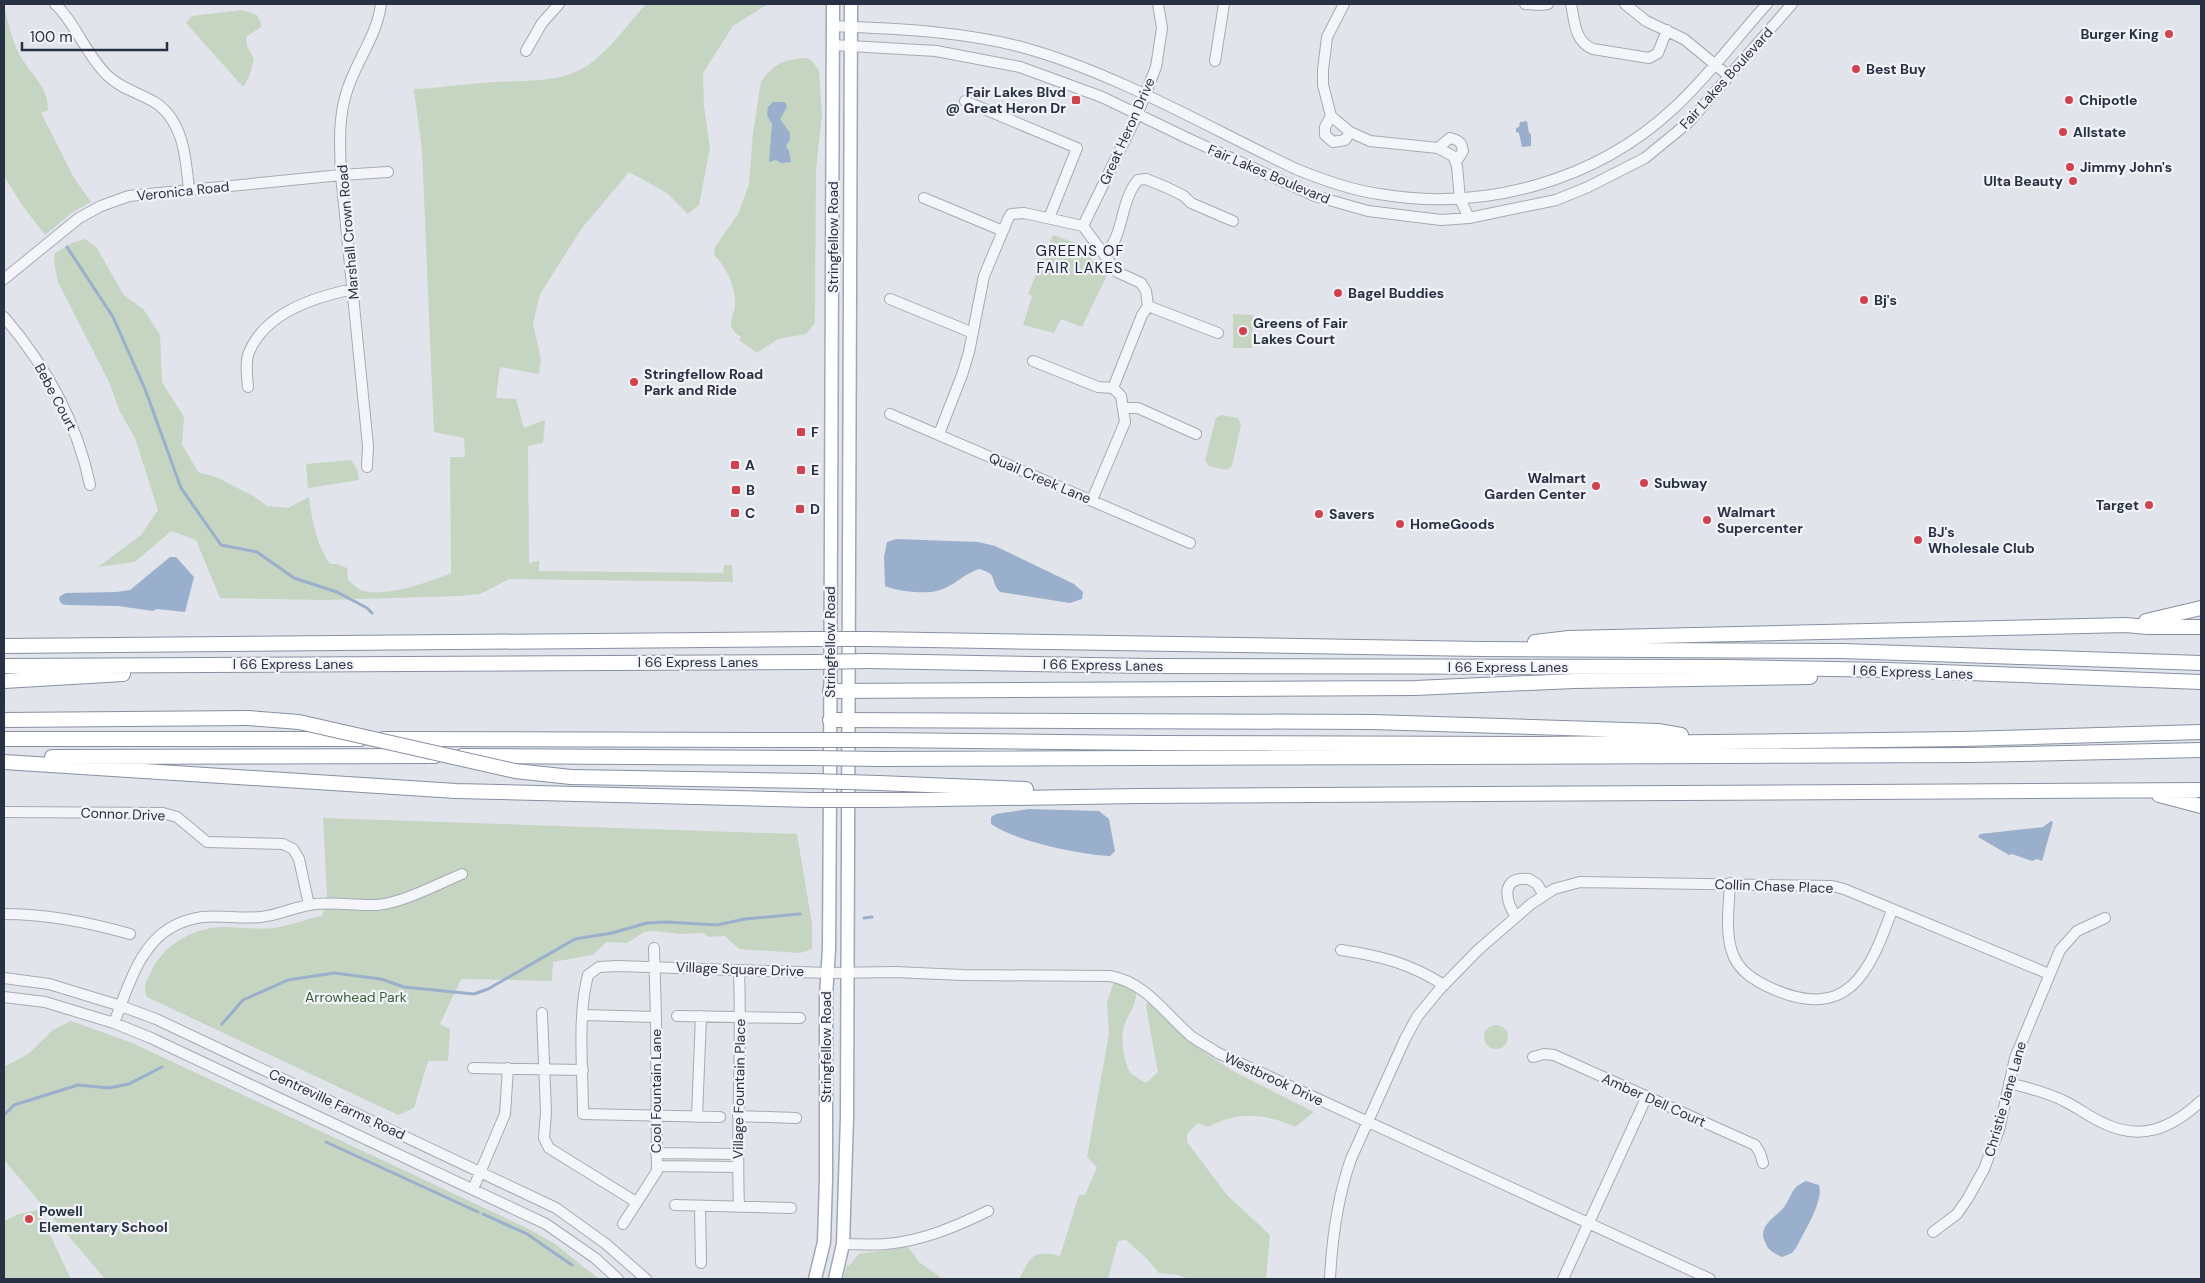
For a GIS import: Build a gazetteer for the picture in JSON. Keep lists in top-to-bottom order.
{
  "streets": {
    "highway": ["I 66 Express Lanes"],
    "main road": ["Stringfellow Road"],
    "street": [
      "Fair Lakes Boulevard",
      "Great Heron Drive",
      "Veronica Road",
      "Marshall Crown Road",
      "Bebe Court",
      "Quail Creek Lane",
      "Connor Drive",
      "Collin Chase Place",
      "Village Square Drive",
      "Westbrook Drive",
      "Village Fountain Place",
      "Cool Fountain Lane",
      "Christie Jane Lane",
      "Amber Dell Court",
      "Centreville Farms Road"
    ]
  },
  "crossings": [
    ["Fair Lakes Boulevard", "Great Heron Drive"],
    ["Fair Lakes Boulevard", "Stringfellow Road"],
    ["Veronica Road", "Marshall Crown Road"],
    ["Stringfellow Road", "Village Square Drive"],
    ["Stringfellow Road", "Westbrook Drive"],
    ["Collin Chase Place", "Westbrook Drive"],
    ["Collin Chase Place", "Christie Jane Lane"],
    ["Village Square Drive", "Westbrook Drive"],
    ["Village Square Drive", "Village Fountain Place"],
    ["Village Square Drive", "Cool Fountain Lane"]
  ],
  "districts": ["GREENS OF FAIR LAKES"],
  "parks": ["Arrowhead Park"],
  "places": {
    "other": [
      "Burger King",
      "Best Buy",
      "Chipotle",
      "Allstate",
      "Jimmy John's",
      "Ulta Beauty",
      "Bagel Buddies",
      "Bj's",
      "Greens of Fair Lakes Court",
      "Stringfellow Road Park and Ride",
      "Subway",
      "Walmart Garden Center",
      "Target",
      "Savers",
      "Walmart Supercenter",
      "HomeGoods",
      "BJ's Wholesale Club",
      "Powell Elementary School"
    ],
    "transit": [
      "Fair Lakes Blvd @ Great Heron Dr",
      "F",
      "A",
      "E",
      "B",
      "D",
      "C"
    ]
  },
  "scale_bar": "100 m"
}
